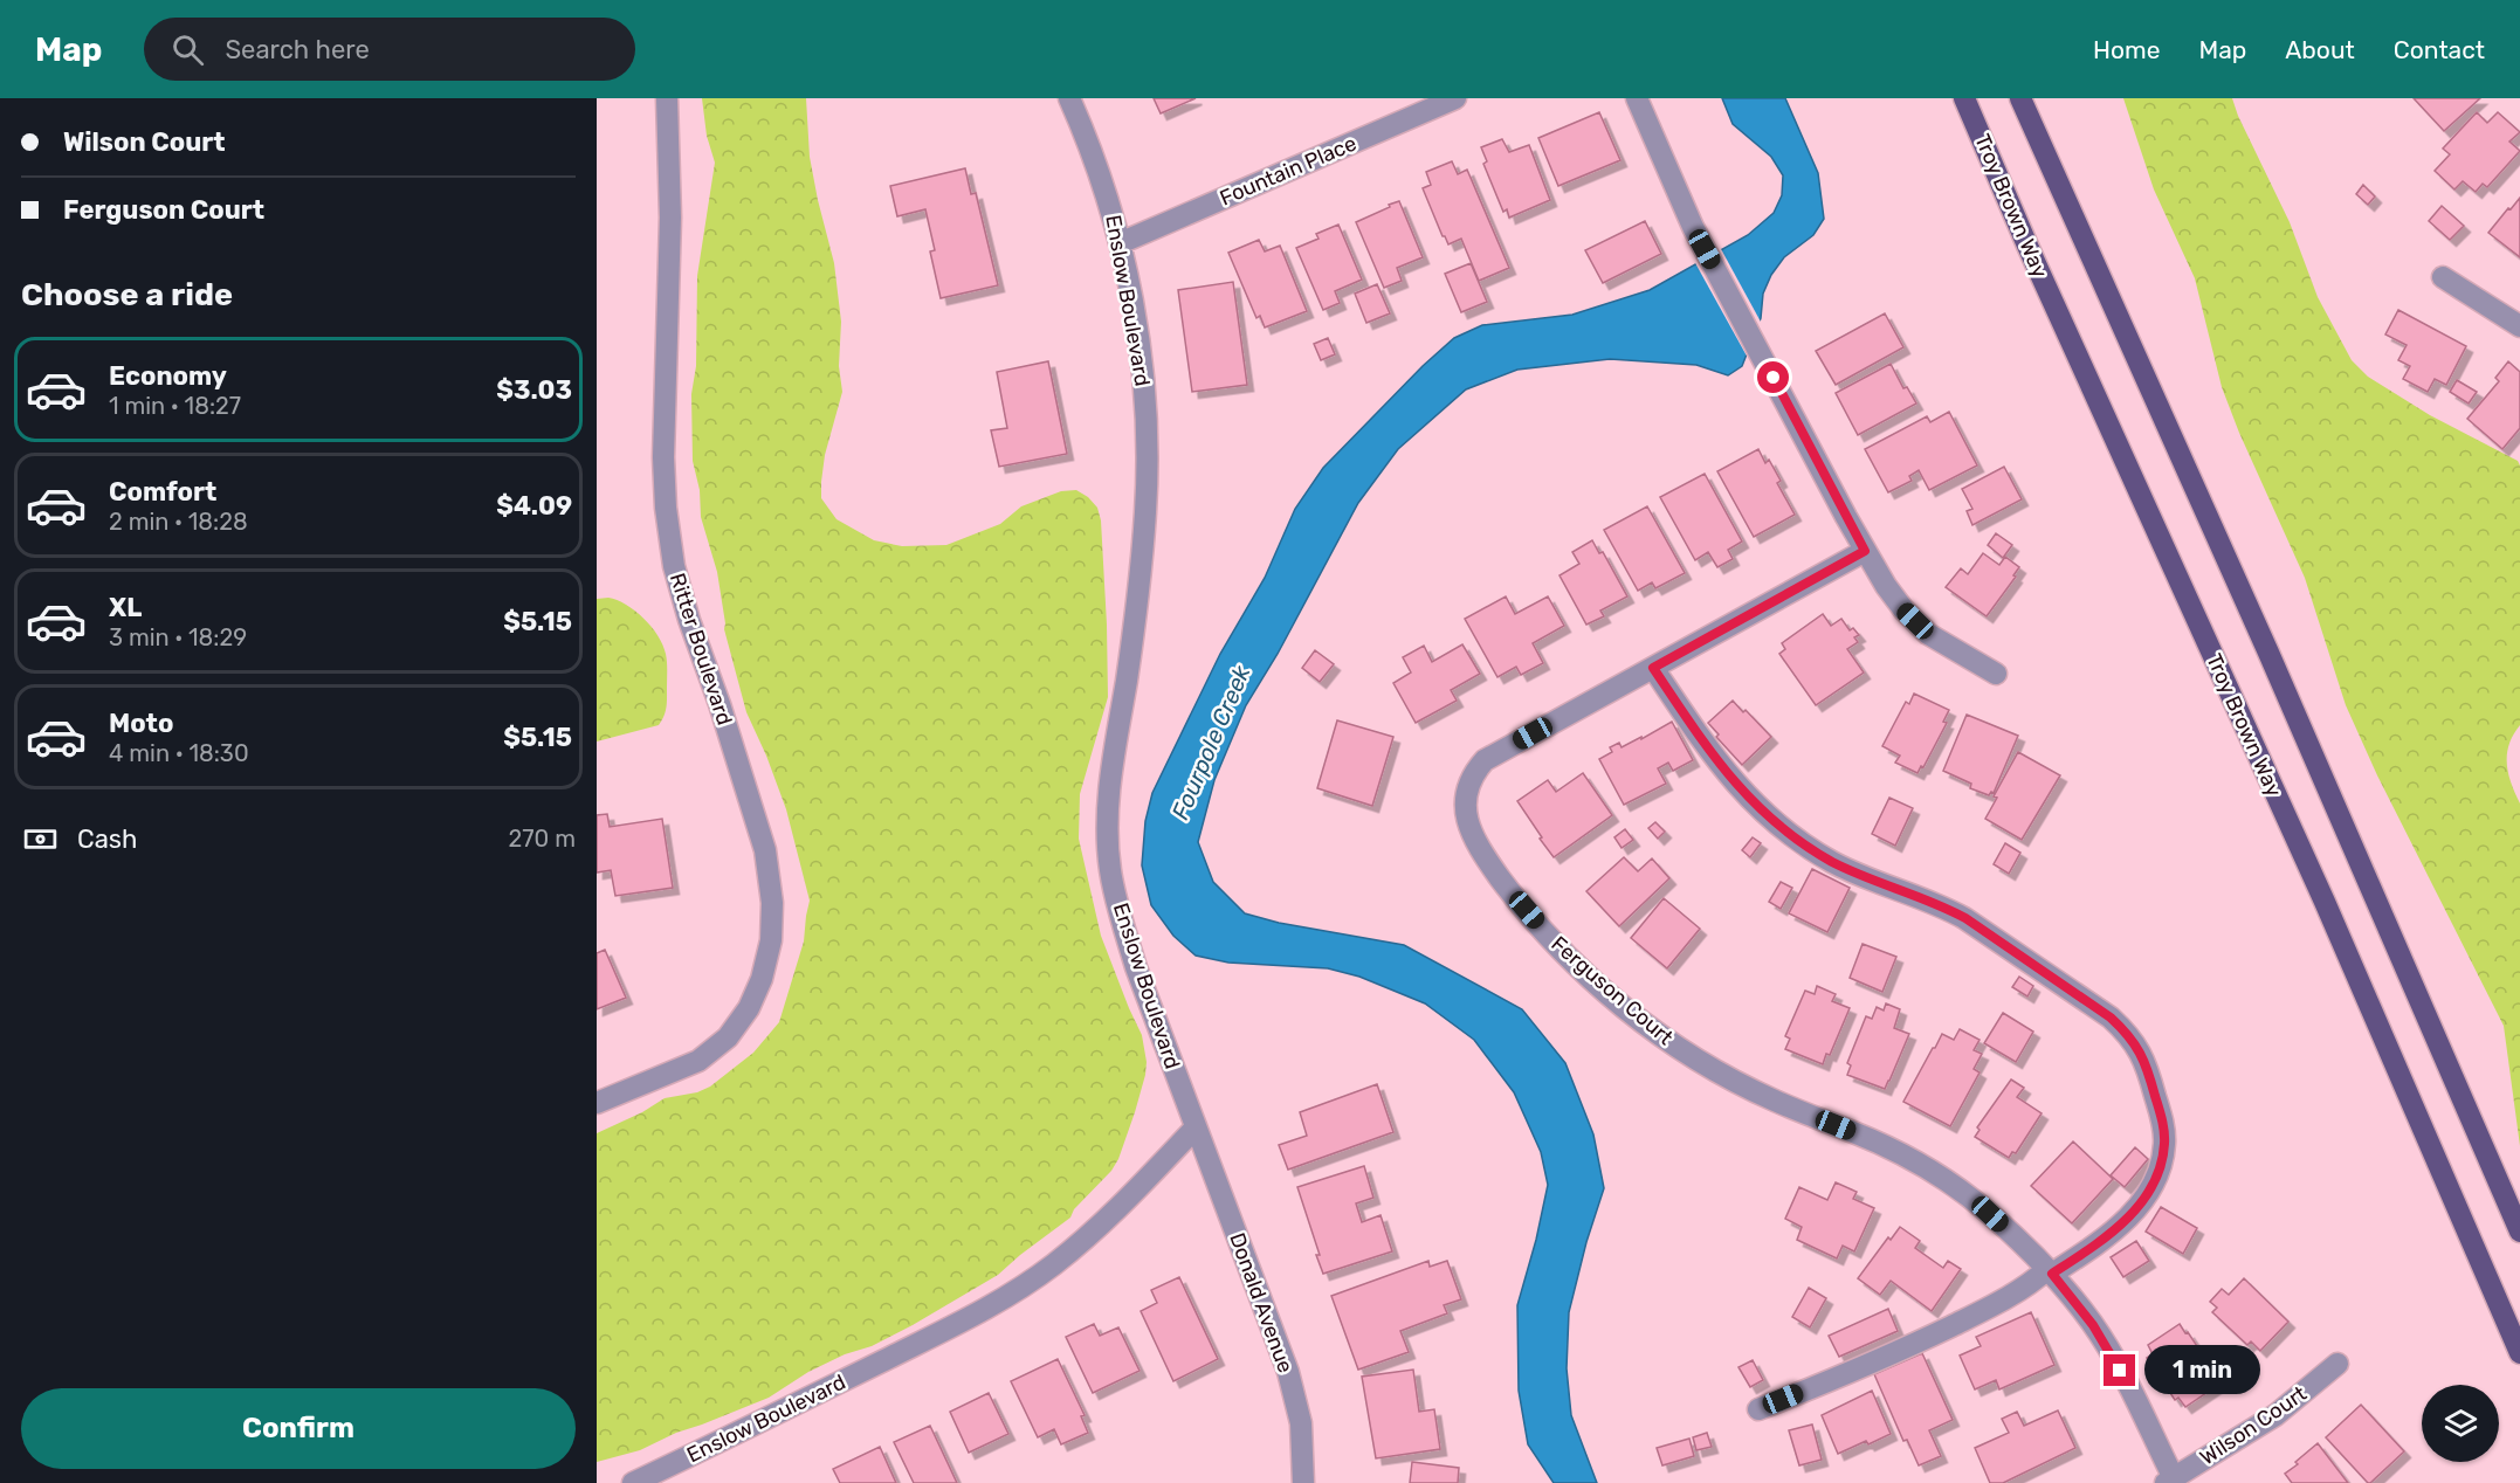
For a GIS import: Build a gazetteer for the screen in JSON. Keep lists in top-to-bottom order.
{
  "streets": {
    "main road": ["Troy Brown Way"],
    "street": [
      "Fountain Place",
      "Enslow Boulevard",
      "Ritter Boulevard",
      "Ferguson Court",
      "Donald Avenue",
      "Wilson Court"
    ]
  },
  "crossings": [
    ["Fountain Place", "Enslow Boulevard"],
    ["Enslow Boulevard", "Donald Avenue"],
    ["Ferguson Court", "Wilson Court"]
  ],
  "water": ["Fourpole Creek"],
  "page": {
    "header": "Map",
    "search": "Search here",
    "nav": [
      "Home",
      "Map",
      "About",
      "Contact"
    ],
    "banner": ["Wilson Court", "Ferguson Court"],
    "heading": "Choose a ride",
    "list": [
      {
        "name": "Economy",
        "note": "1 min · 18:27",
        "value": "$3.03"
      },
      {
        "name": "Comfort",
        "note": "2 min · 18:28",
        "value": "$4.09"
      },
      {
        "name": "XL",
        "note": "3 min · 18:29",
        "value": "$5.15"
      },
      {
        "name": "Moto",
        "note": "4 min · 18:30",
        "value": "$5.15"
      }
    ],
    "pay": ["Cash", "270 m"],
    "bubble": "1 min",
    "buttons": "Confirm"
  }
}
